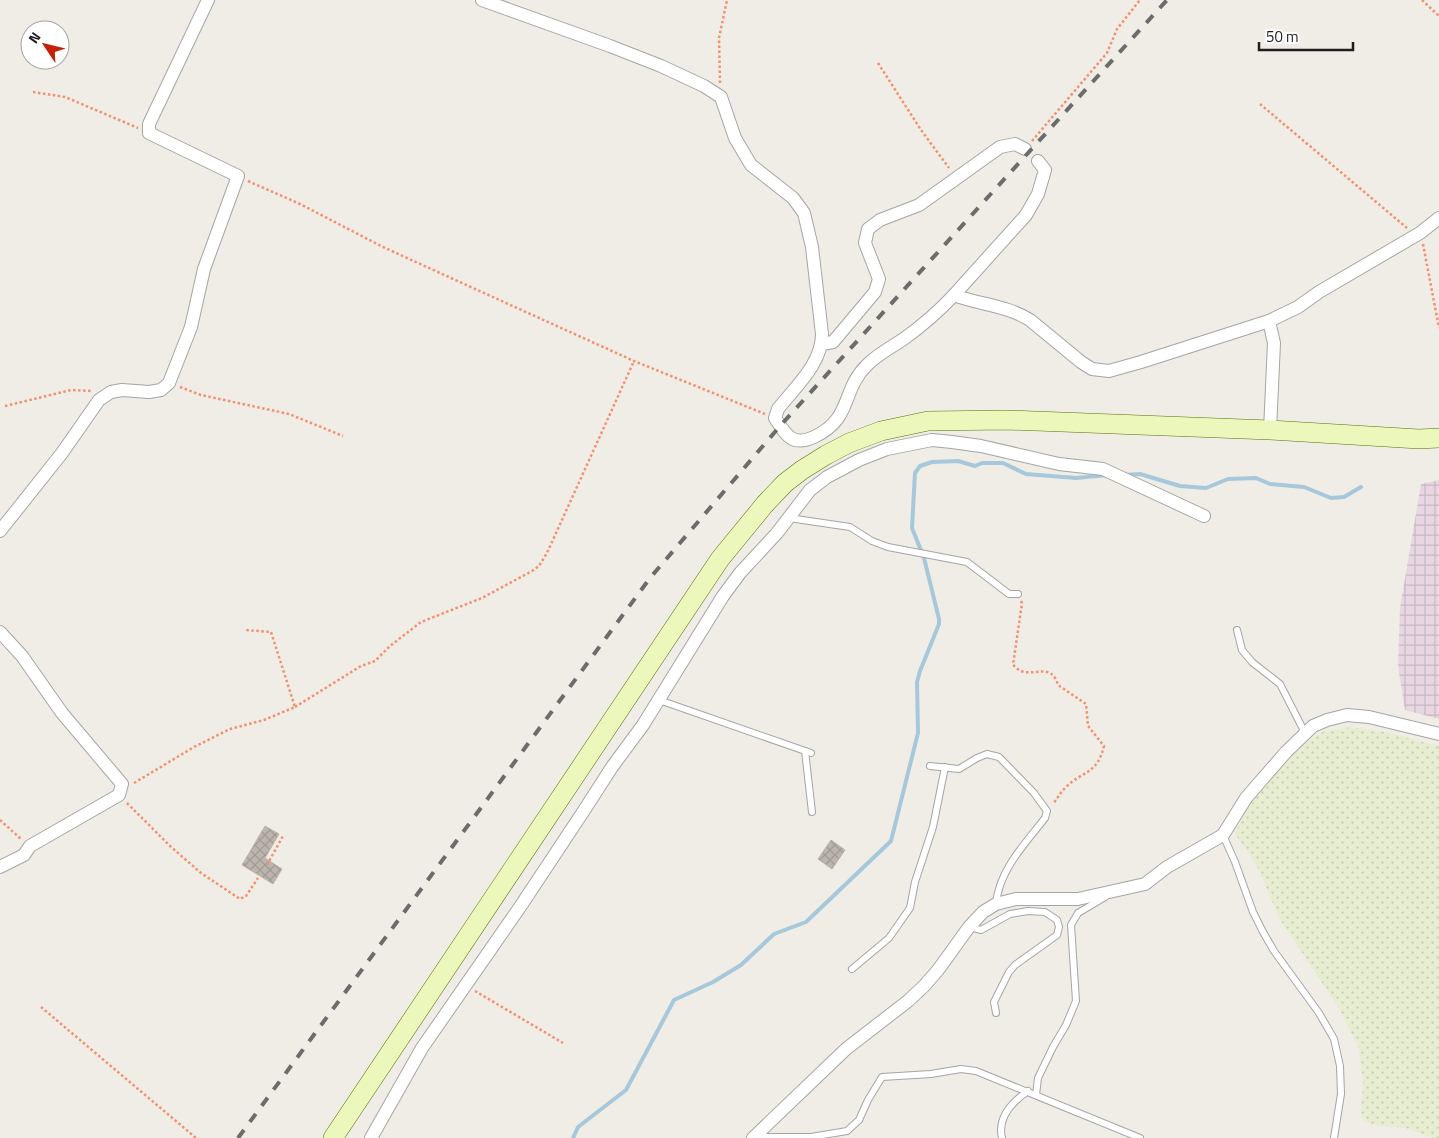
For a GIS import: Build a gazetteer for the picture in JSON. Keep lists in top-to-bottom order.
{
  "scale_bar": "50 m",
  "north": "top left"
}
